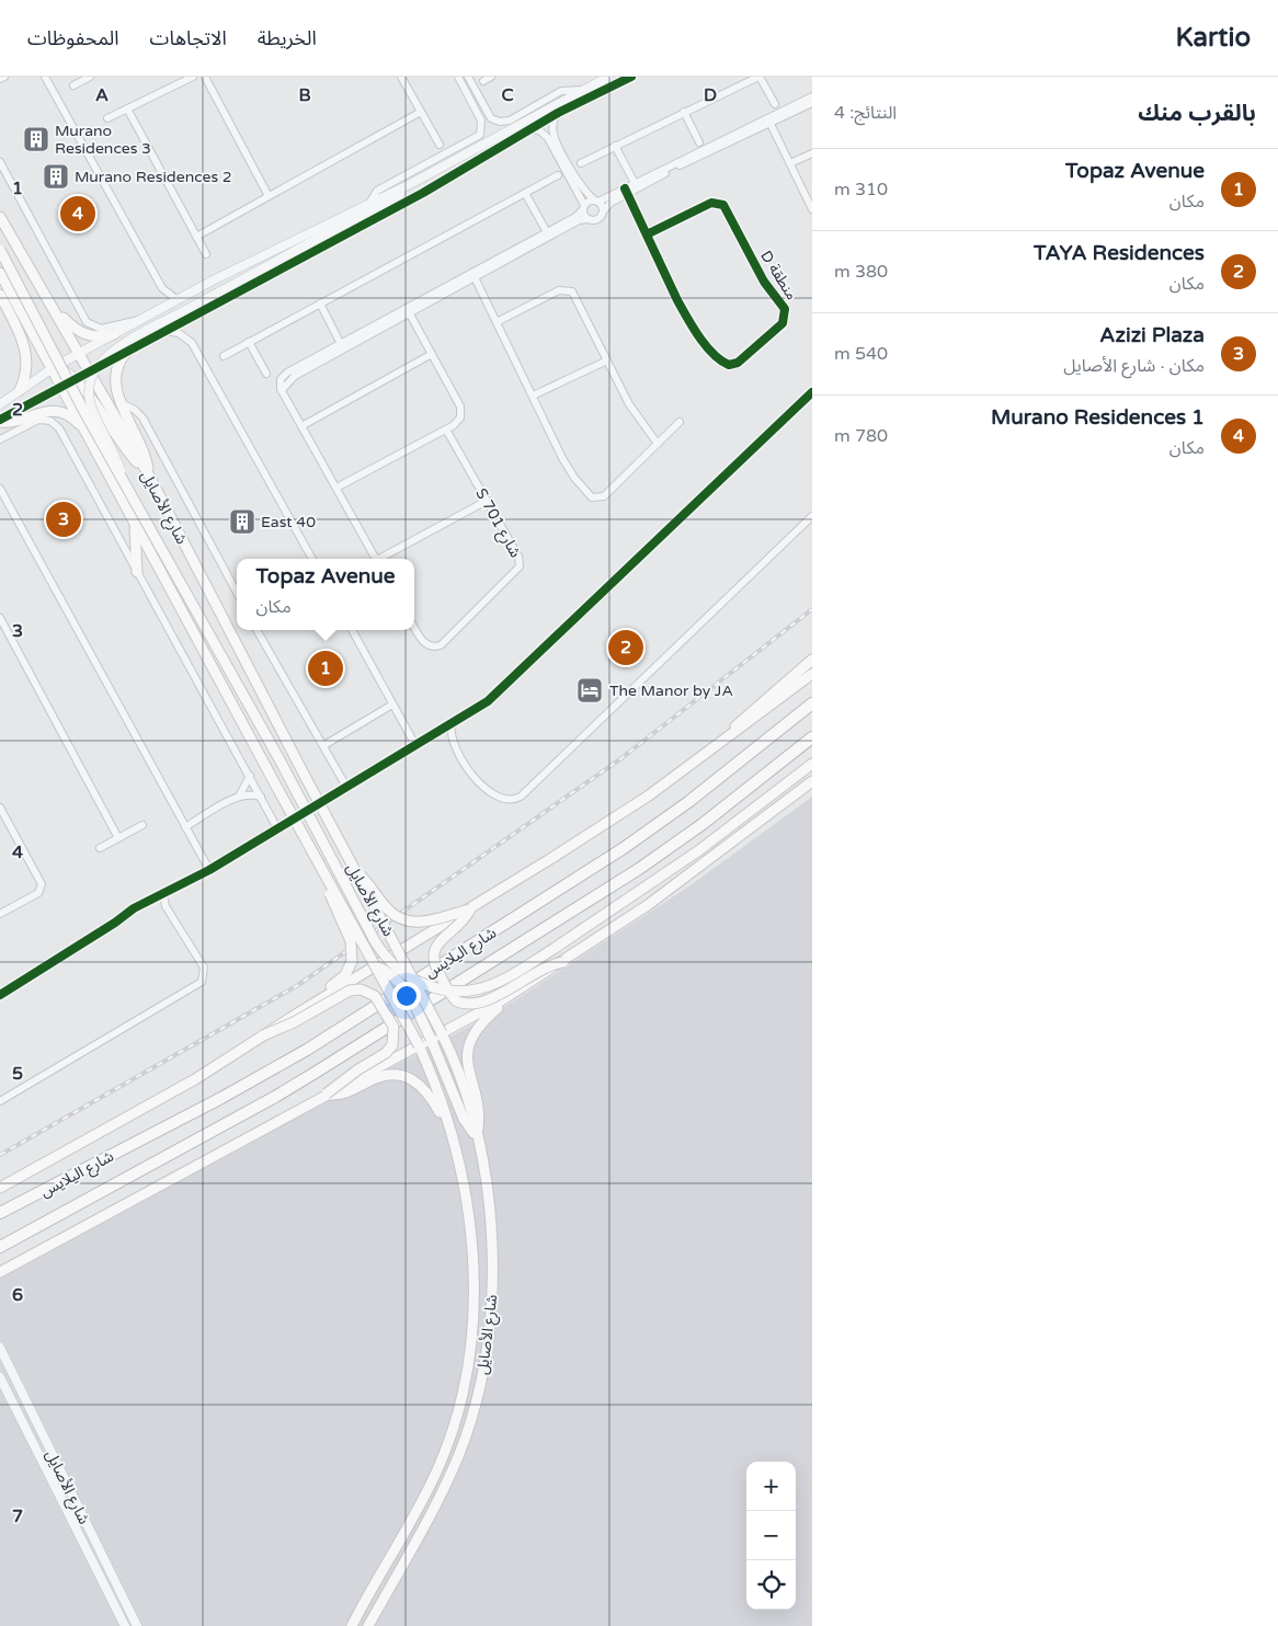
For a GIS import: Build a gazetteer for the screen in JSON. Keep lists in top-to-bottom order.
{
  "streets": {
    "highway": ["شارع اليلايس"],
    "main road": ["شارع الأصايل"],
    "street": ["D منطقة", "S 701 شارع"]
  },
  "places": {
    "building": ["Murano Residences 3", "Murano Residences 2", "East 40"],
    "hotel": ["The Manor by JA"]
  },
  "page": {
    "header": "Kartio",
    "nav": ["الخريطة", "الاتجاهات", "المحفوظات"],
    "heading": ["بالقرب منك", "النتائج: 4"],
    "list": [
      {
        "mark": "1",
        "name": "Topaz Avenue",
        "note": "مكان",
        "value": "310 m"
      },
      {
        "mark": "2",
        "name": "TAYA Residences",
        "note": "مكان",
        "value": "380 m"
      },
      {
        "mark": "3",
        "name": "Azizi Plaza",
        "note": "مكان · شارع الأصايل",
        "value": "540 m"
      },
      {
        "mark": "4",
        "name": "Murano Residences 1",
        "note": "مكان",
        "value": "780 m"
      }
    ],
    "pins": [
      "4",
      "3",
      "2",
      "1"
    ],
    "popup": ["Topaz Avenue", "مكان"],
    "map_buttons": ["+", "−"]
  },
  "grid": {
    "columns": [
      "A",
      "B",
      "C",
      "D"
    ],
    "rows": [
      "1",
      "2",
      "3",
      "4",
      "5",
      "6",
      "7"
    ]
  }
}
